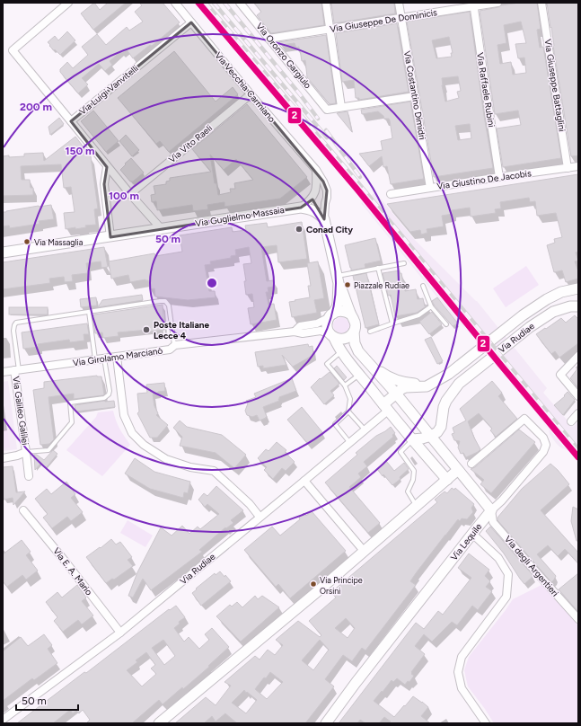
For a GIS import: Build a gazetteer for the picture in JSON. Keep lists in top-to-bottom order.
{
  "streets": {
    "main road": ["Via Guglielmo Massaia", "Via Rudiae", "Via Lequile"],
    "street": [
      "Via Giuseppe De Dominicis",
      "Via Oronzo Gargiulo",
      "Via Giuseppe Battaglini",
      "Via Vecchia Carmiano",
      "Via Luigi Vanvitelli",
      "Via Raffaele Rubini",
      "Via Costantino Dimidri",
      "Via Vito Raeli",
      "Via Giustino De Jacobis",
      "Via Girolamo Marcianò",
      "Via Galileo Galilei",
      "Via degli Argentieri",
      "Via E. A. Mario"
    ]
  },
  "crossings": [
    ["Via Giuseppe De Dominicis", "Via Oronzo Gargiulo"],
    ["Via Giuseppe De Dominicis", "Via Raffaele Rubini"],
    ["Via Giuseppe De Dominicis", "Via Costantino Dimidri"],
    ["Via Giuseppe Battaglini", "Via Giustino De Jacobis"],
    ["Via Vecchia Carmiano", "Via Luigi Vanvitelli"],
    ["Via Vecchia Carmiano", "Via Vito Raeli"],
    ["Via Vecchia Carmiano", "Via Guglielmo Massaia"],
    ["Via Luigi Vanvitelli", "Via Vito Raeli"],
    ["Via Luigi Vanvitelli", "Via Guglielmo Massaia"],
    ["Via Raffaele Rubini", "Via Giustino De Jacobis"],
    ["Via Costantino Dimidri", "Via Giustino De Jacobis"],
    ["Via Rudiae", "Via E. A. Mario"],
    ["Via Girolamo Marcianò", "Via Galileo Galilei"],
    ["Via Lequile", "Via degli Argentieri"]
  ],
  "places": [
    "Conad City",
    "Via Massaglia",
    "Piazzale Rudiae",
    "Poste Italiane Lecce 4",
    "Via Principe Orsini"
  ],
  "lines": ["transit line 2"],
  "scale_bar": "50 m",
  "rings": [
    "200 m",
    "150 m",
    "100 m",
    "50 m"
  ]
}
